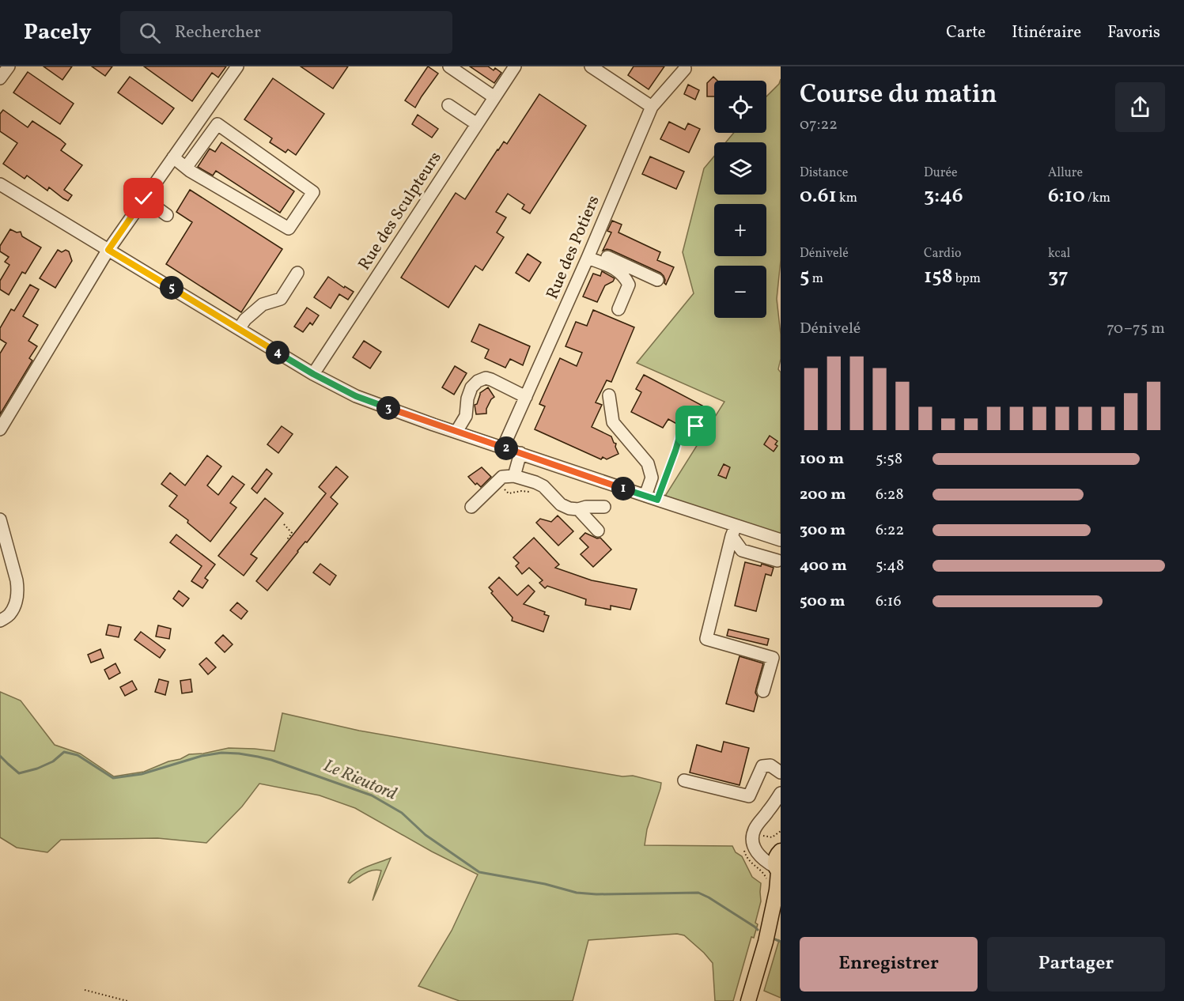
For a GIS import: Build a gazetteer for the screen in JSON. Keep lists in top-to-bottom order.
{
  "streets": {
    "street": ["Rue des Sculpteurs", "Rue des Potiers"]
  },
  "water": ["Le Rieutord"],
  "page": {
    "header": "Pacely",
    "search": "Rechercher",
    "nav": ["Carte", "Itinéraire", "Favoris"],
    "heading": ["Course du matin", "07:22"],
    "map_buttons": ["+", "−"],
    "stats": [
      ["Distance", "0.61 km"],
      ["Durée", "3:46"],
      ["Allure", "6:10 /km"],
      ["Dénivelé", "5 m"],
      ["Cardio", "158 bpm"],
      ["kcal", "37"]
    ],
    "pins": [
      "5",
      "4",
      "3",
      "2",
      "1"
    ],
    "chart": ["Dénivelé", "70–75 m"],
    "list": [
      {
        "name": "100 m",
        "note": "5:58"
      },
      {
        "name": "200 m",
        "note": "6:28"
      },
      {
        "name": "300 m",
        "note": "6:22"
      },
      {
        "name": "400 m",
        "note": "5:48"
      },
      {
        "name": "500 m",
        "note": "6:16"
      }
    ],
    "buttons": ["Enregistrer", "Partager"]
  }
}
